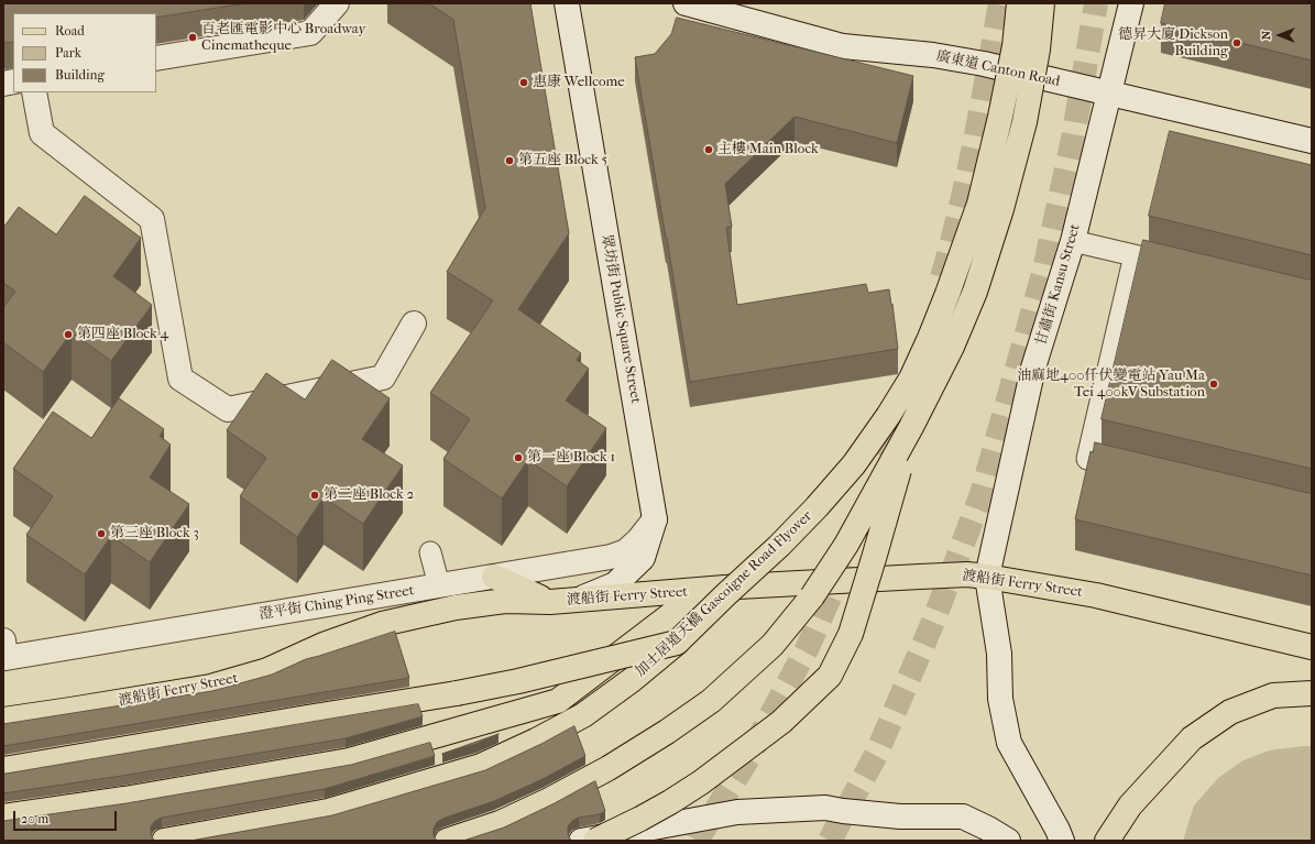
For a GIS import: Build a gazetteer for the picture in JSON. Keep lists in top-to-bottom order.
{
  "streets": {
    "main road": ["渡船街 Ferry Street", "加士居道天橋 Gascoigne Road Flyover"],
    "street": [
      "廣東道 Canton Road",
      "甘肅街 Kansu Street",
      "眾坊街 Public Square Street",
      "澄平街 Ching Ping Street"
    ]
  },
  "crossings": [
    ["廣東道 Canton Road", "甘肅街 Kansu Street"],
    ["甘肅街 Kansu Street", "渡船街 Ferry Street"],
    ["眾坊街 Public Square Street", "渡船街 Ferry Street"],
    ["眾坊街 Public Square Street", "澄平街 Ching Ping Street"]
  ],
  "places": [
    "百老匯電影中心 Broadway Cinematheque",
    "德昇大廈 Dickson Building",
    "惠康 Wellcome",
    "主樓 Main Block",
    "第五座 Block 5",
    "第四座 Block 4",
    "油麻地400仟伏變電站 Yau Ma Tei 400kV Substation",
    "第一座 Block 1",
    "第二座 Block 2",
    "第三座 Block 3"
  ],
  "legend": ["Road", "Park", "Building"],
  "scale_bar": "20 m",
  "north": "left"
}
